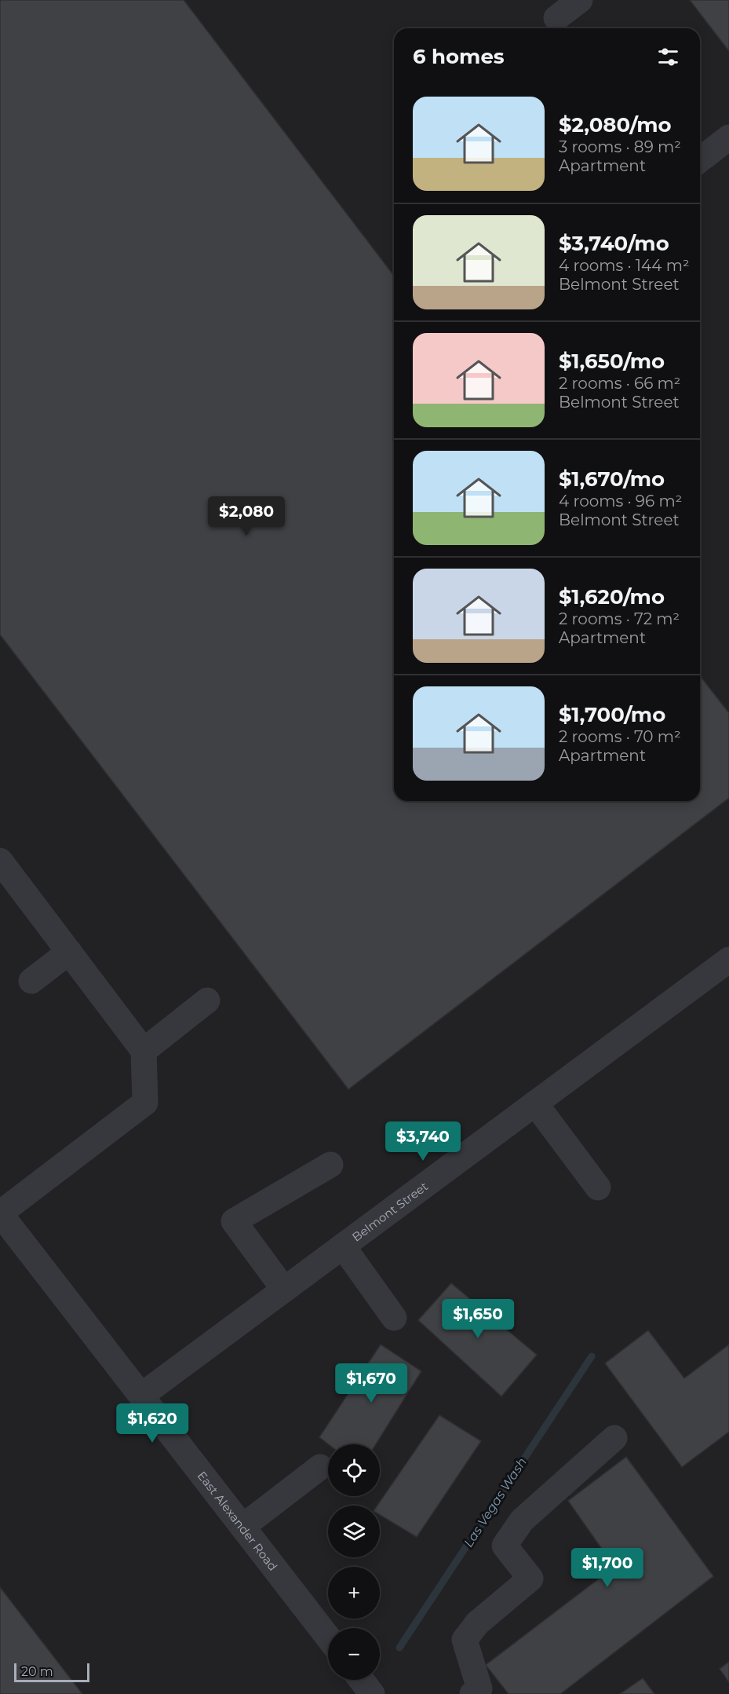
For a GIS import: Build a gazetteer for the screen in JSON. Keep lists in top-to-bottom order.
{
  "streets": {
    "street": ["Belmont Street", "East Alexander Road"]
  },
  "crossings": [
    ["Belmont Street", "East Alexander Road"]
  ],
  "water": ["Las Vegas Wash"],
  "scale_bar": "20 m",
  "page": {
    "heading": "6 homes",
    "list": [
      {
        "name": "$2,080/mo",
        "note": "3 rooms · 89 m² · Apartment"
      },
      {
        "name": "$3,740/mo",
        "note": "4 rooms · 144 m² · Belmont Street"
      },
      {
        "name": "$1,650/mo",
        "note": "2 rooms · 66 m² · Belmont Street"
      },
      {
        "name": "$1,670/mo",
        "note": "4 rooms · 96 m² · Belmont Street"
      },
      {
        "name": "$1,620/mo",
        "note": "2 rooms · 72 m² · Apartment"
      },
      {
        "name": "$1,700/mo",
        "note": "2 rooms · 70 m² · Apartment"
      }
    ],
    "price": [
      "$2,080",
      "$3,740",
      "$1,650",
      "$1,670",
      "$1,620",
      "$1,700"
    ],
    "map_buttons": ["+", "−"],
    "scale": "20 m"
  }
}
